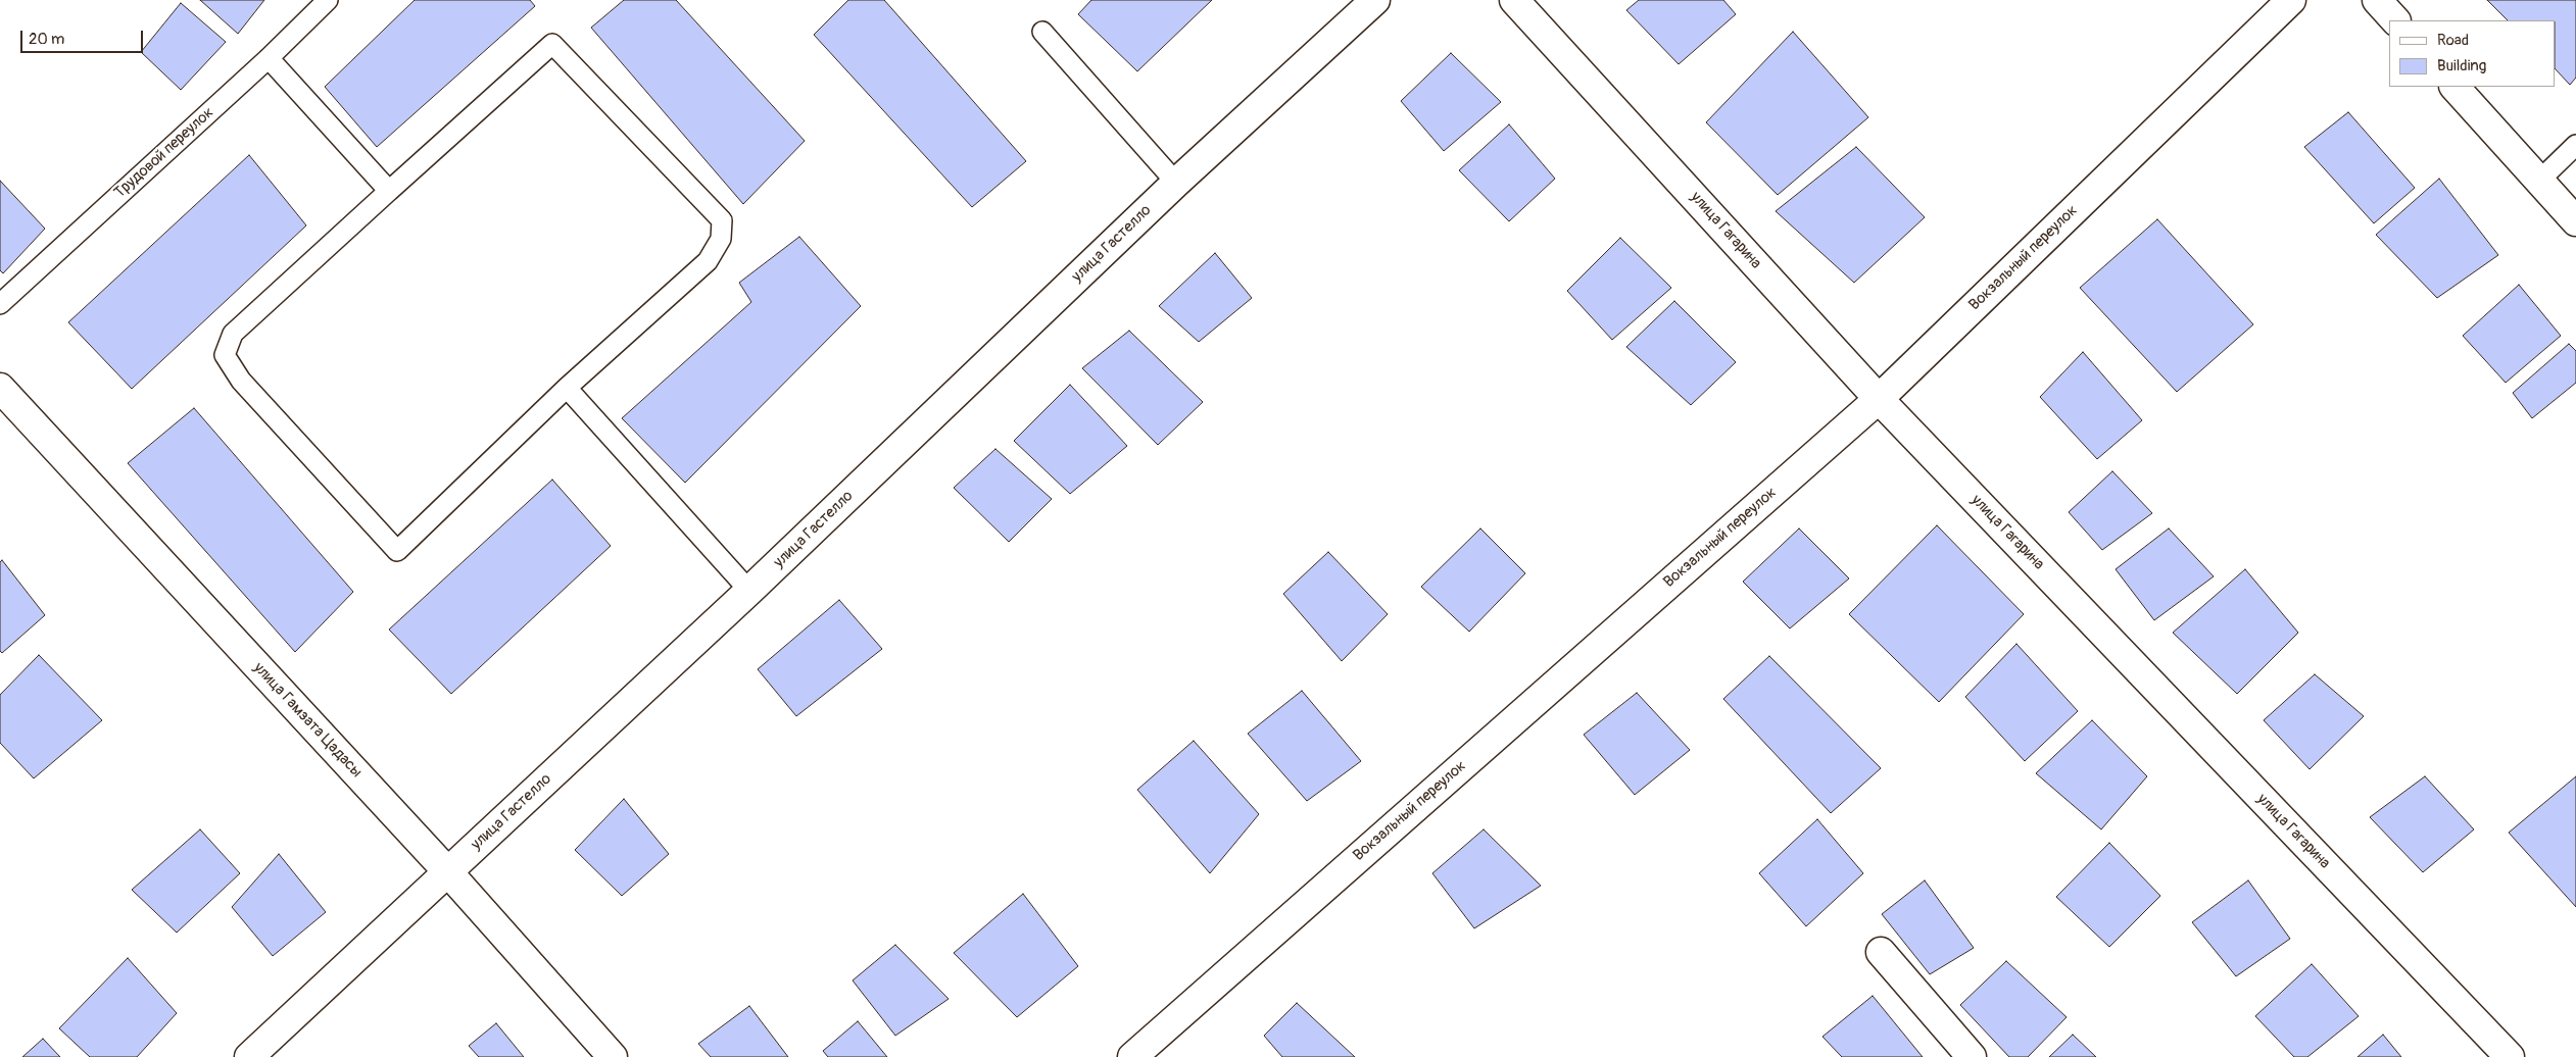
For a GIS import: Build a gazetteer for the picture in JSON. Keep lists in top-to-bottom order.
{
  "streets": {
    "street": [
      "улица Гагарина",
      "улица Гастелло",
      "Вокзальный переулок",
      "улица Гамзата Цадасы"
    ],
    "lane": ["Трудовой переулок"]
  },
  "crossings": [
    ["улица Гагарина", "Вокзальный переулок"],
    ["улица Гастелло", "улица Гамзата Цадасы"]
  ],
  "legend": ["Road", "Building"],
  "scale_bar": "20 m"
}
